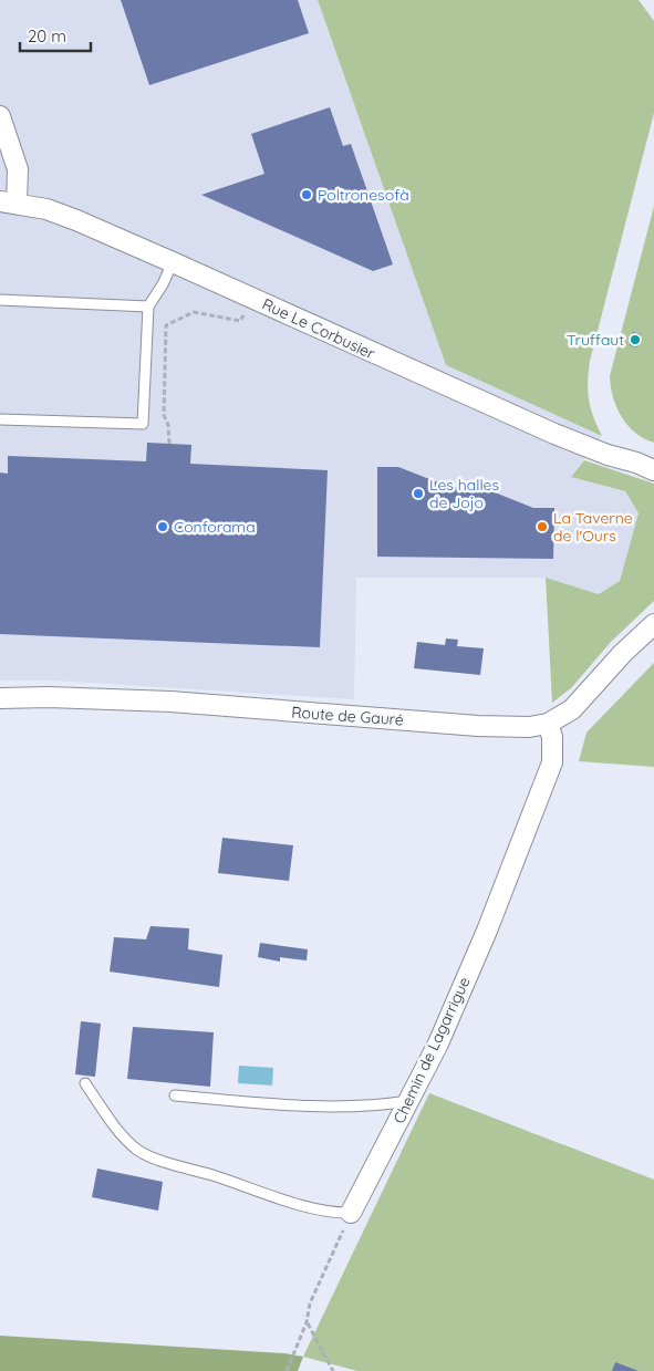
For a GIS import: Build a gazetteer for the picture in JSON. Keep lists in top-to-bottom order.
{
  "streets": {
    "street": ["Rue Le Corbusier", "Route de Gauré", "Chemin de Lagarrigue"]
  },
  "crossings": [
    ["Route de Gauré", "Chemin de Lagarrigue"]
  ],
  "places": [
    "Poltronesofà",
    "Truffaut",
    "Les halles de Jojo",
    "Conforama",
    "La Taverne de l'Ours"
  ],
  "scale_bar": "20 m"
}
